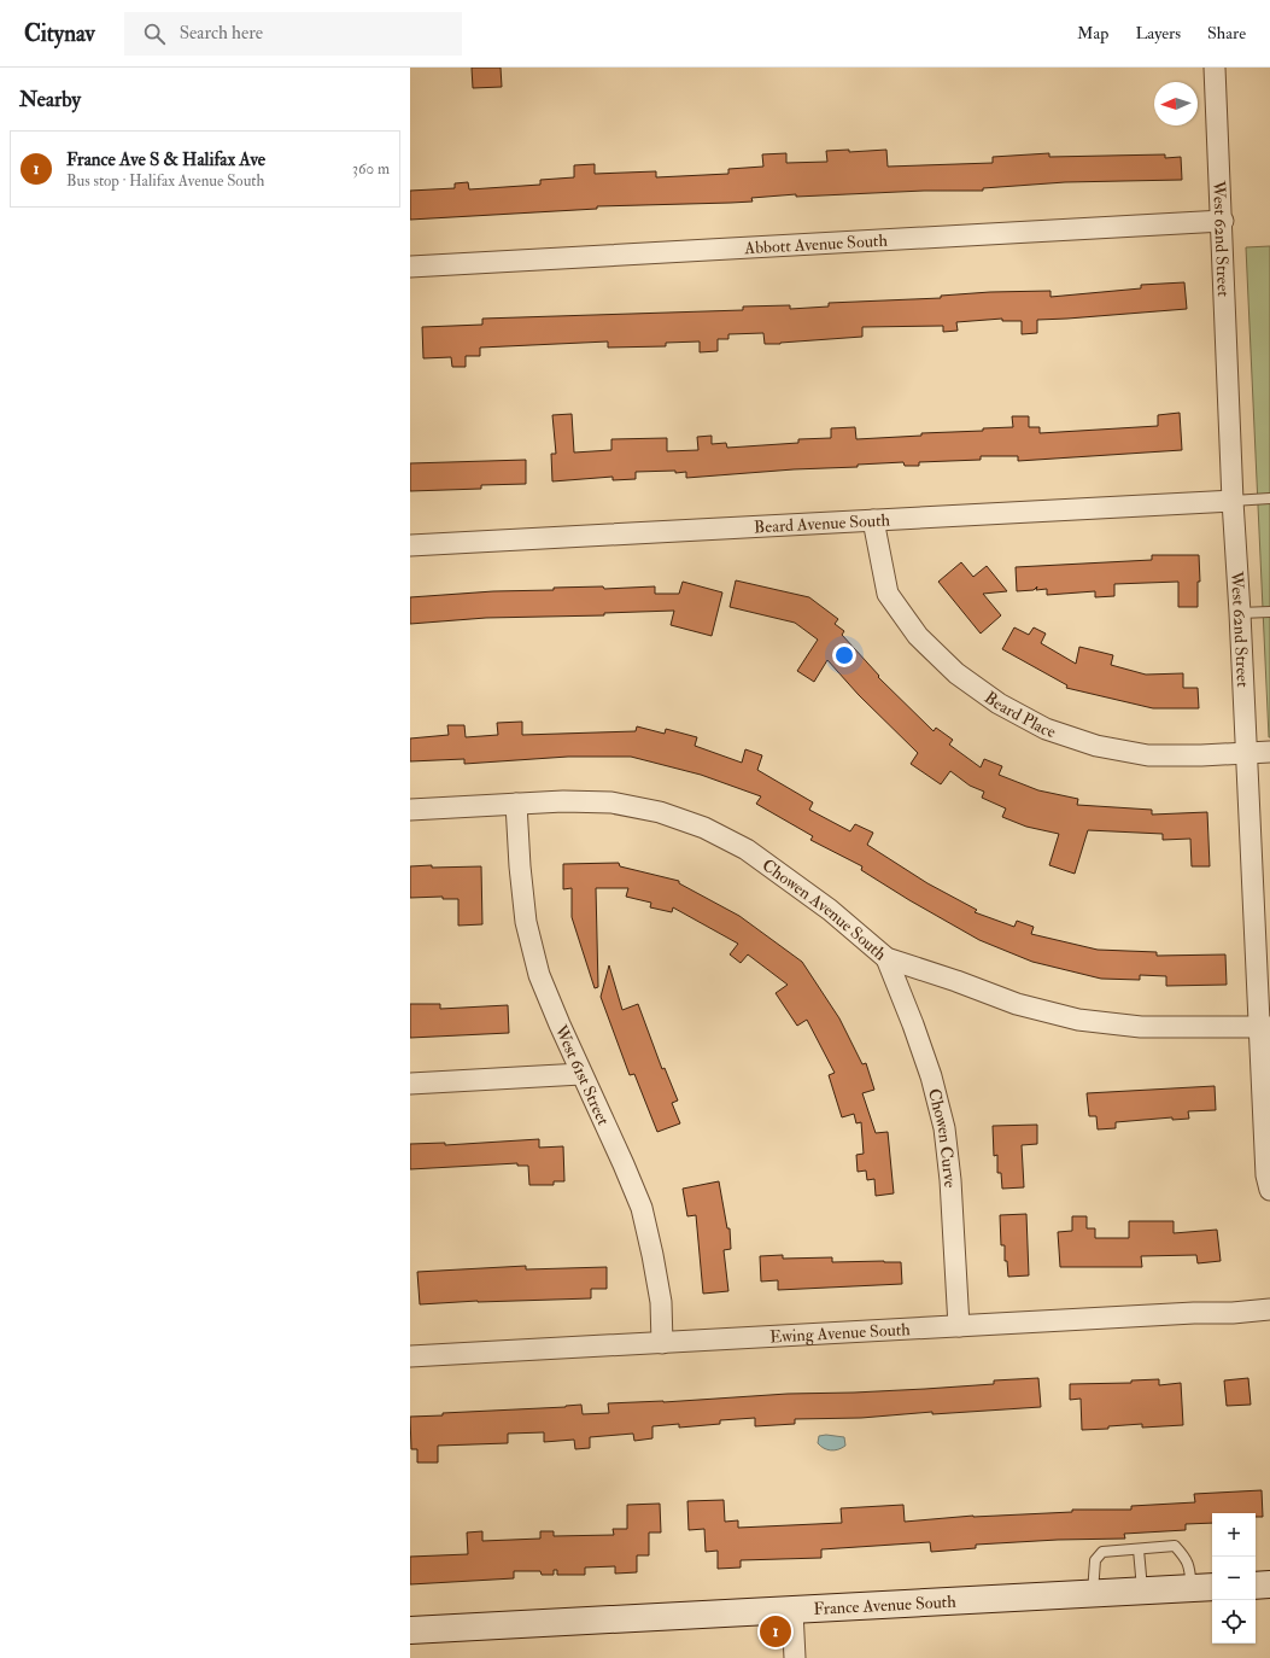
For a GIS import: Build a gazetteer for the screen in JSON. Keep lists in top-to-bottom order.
{
  "streets": {
    "main road": ["France Avenue South"],
    "street": [
      "West 62nd Street",
      "Abbott Avenue South",
      "Beard Avenue South",
      "Beard Place",
      "Chowen Avenue South",
      "West 61st Street",
      "Chowen Curve",
      "Ewing Avenue South"
    ]
  },
  "crossings": [
    ["West 62nd Street", "Abbott Avenue South"],
    ["West 62nd Street", "Beard Avenue South"],
    ["West 62nd Street", "Beard Place"],
    ["West 62nd Street", "Chowen Avenue South"],
    ["Beard Avenue South", "Beard Place"],
    ["Chowen Avenue South", "West 61st Street"],
    ["Chowen Avenue South", "Chowen Curve"],
    ["West 61st Street", "Ewing Avenue South"],
    ["Chowen Curve", "Ewing Avenue South"]
  ],
  "north": "left",
  "page": {
    "header": "Citynav",
    "search": "Search here",
    "nav": ["Map", "Layers", "Share"],
    "heading": "Nearby",
    "list": [
      {
        "mark": "1",
        "name": "France Ave S & Halifax Ave",
        "note": "Bus stop · Halifax Avenue South",
        "value": "360 m"
      }
    ],
    "map_buttons": ["+", "−"],
    "pins": "1"
  }
}
